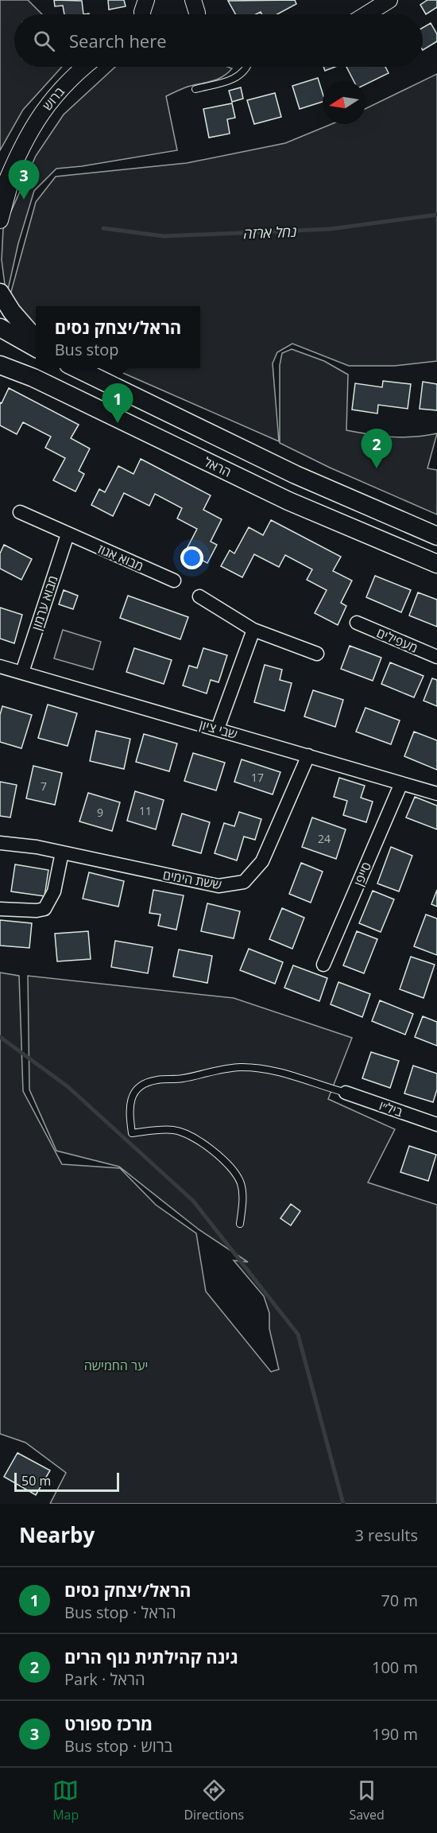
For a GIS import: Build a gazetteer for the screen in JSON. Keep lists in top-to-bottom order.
{
  "streets": {
    "main road": ["הראל"],
    "street": [
      "ברוש",
      "מבוא אגוז",
      "מבוא ערמון",
      "מעפילים",
      "שבי ציון",
      "סייפן",
      "ששת הימים",
      "ביל״ו"
    ]
  },
  "crossings": [
    ["מבוא אגוז", "מבוא ערמון"],
    ["מבוא ערמון", "שבי ציון"],
    ["שבי ציון", "סייפן"],
    ["שבי ציון", "ששת הימים"]
  ],
  "water": ["נחל ארזה"],
  "parks": ["יער החמישה"],
  "house_numbers": [
    "17",
    "7",
    "11",
    "9",
    "24"
  ],
  "scale_bar": "50 m",
  "north": "left",
  "page": {
    "search": "Search here",
    "pins": ["3", "1", "2"],
    "popup": ["הראל/יצחק נסים", "Bus stop"],
    "scale": "50 m",
    "heading": ["Nearby", "3 results"],
    "list": [
      {
        "mark": "1",
        "name": "הראל/יצחק נסים",
        "note": "Bus stop · הראל",
        "value": "70 m"
      },
      {
        "mark": "2",
        "name": "גינה קהילתית נוף הרים",
        "note": "Park · הראל",
        "value": "100 m"
      },
      {
        "mark": "3",
        "name": "מרכז ספורט",
        "note": "Bus stop · ברוש",
        "value": "190 m"
      }
    ],
    "nav": ["Map", "Directions", "Saved"]
  }
}
